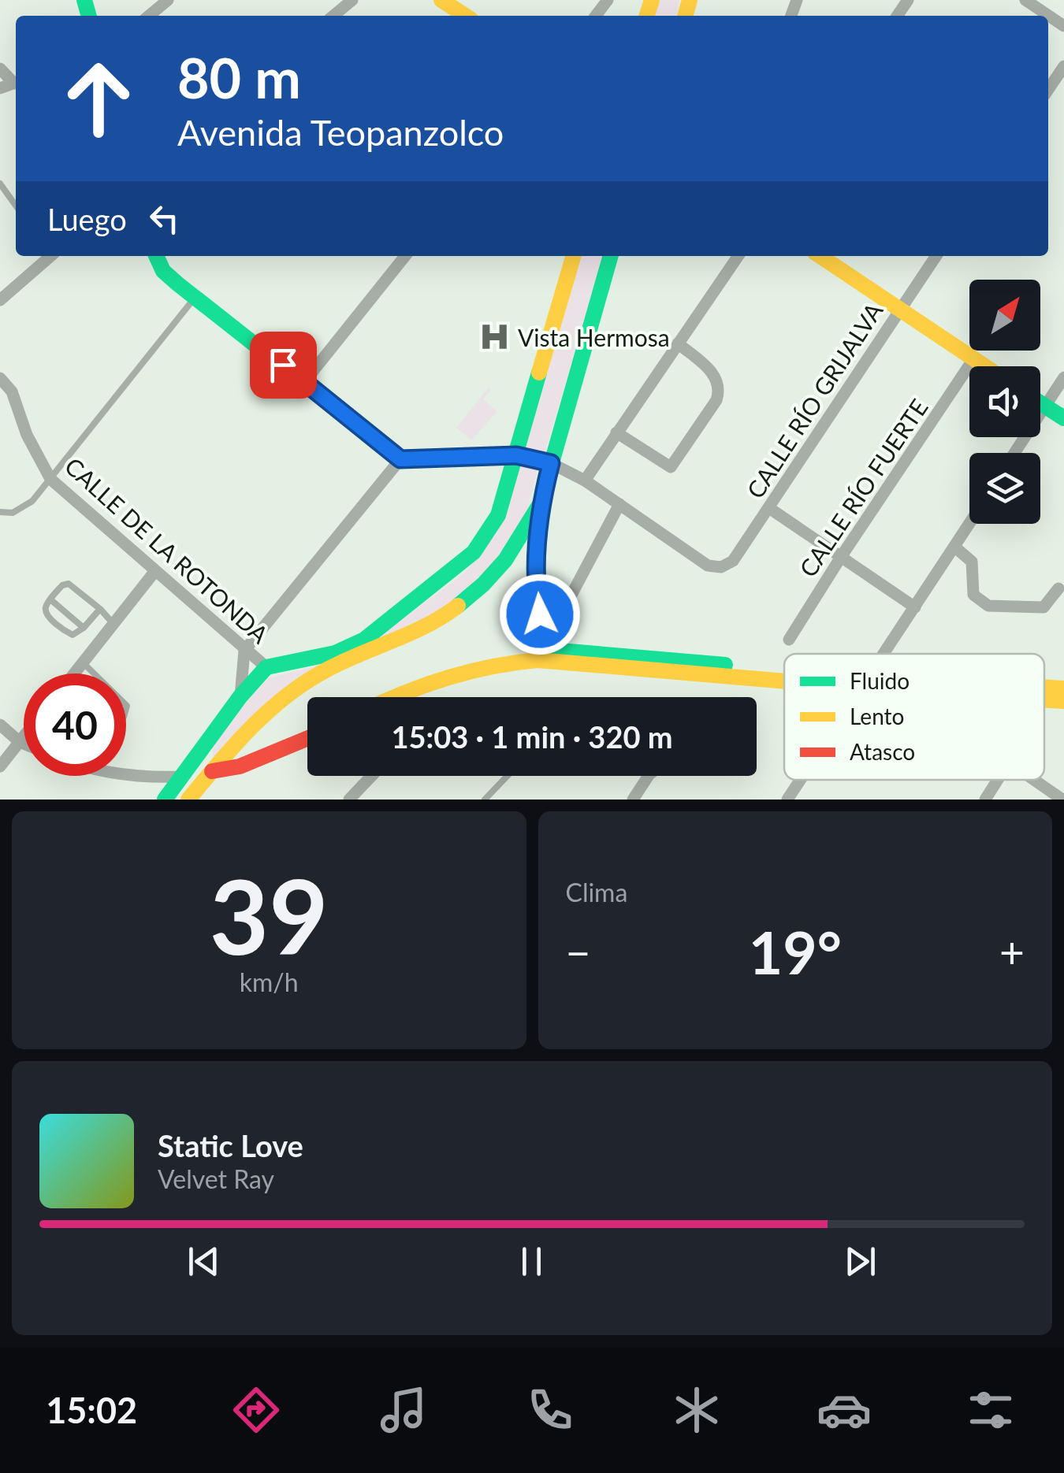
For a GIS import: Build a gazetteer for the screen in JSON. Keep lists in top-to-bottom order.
{
  "streets": {
    "street": ["CALLE RÍO GRIJALVA", "CALLE RÍO FUERTE", "CALLE DE LA ROTONDA"]
  },
  "places": {
    "hospital": ["Vista Hermosa"]
  },
  "legend": ["Fluido", "Lento", "Atasco"],
  "north": "top right",
  "page": {
    "turn": ["80 m", "Avenida Teopanzolco"],
    "then": "Luego",
    "limit": "40",
    "trip": "15:03 · 1 min · 320 m",
    "tile": [
      ["39", "km/h"],
      "Clima"
    ],
    "heat": ["−", "19°", "+"],
    "song": ["Static Love", "Velvet Ray"],
    "tabs": "15:02"
  }
}
